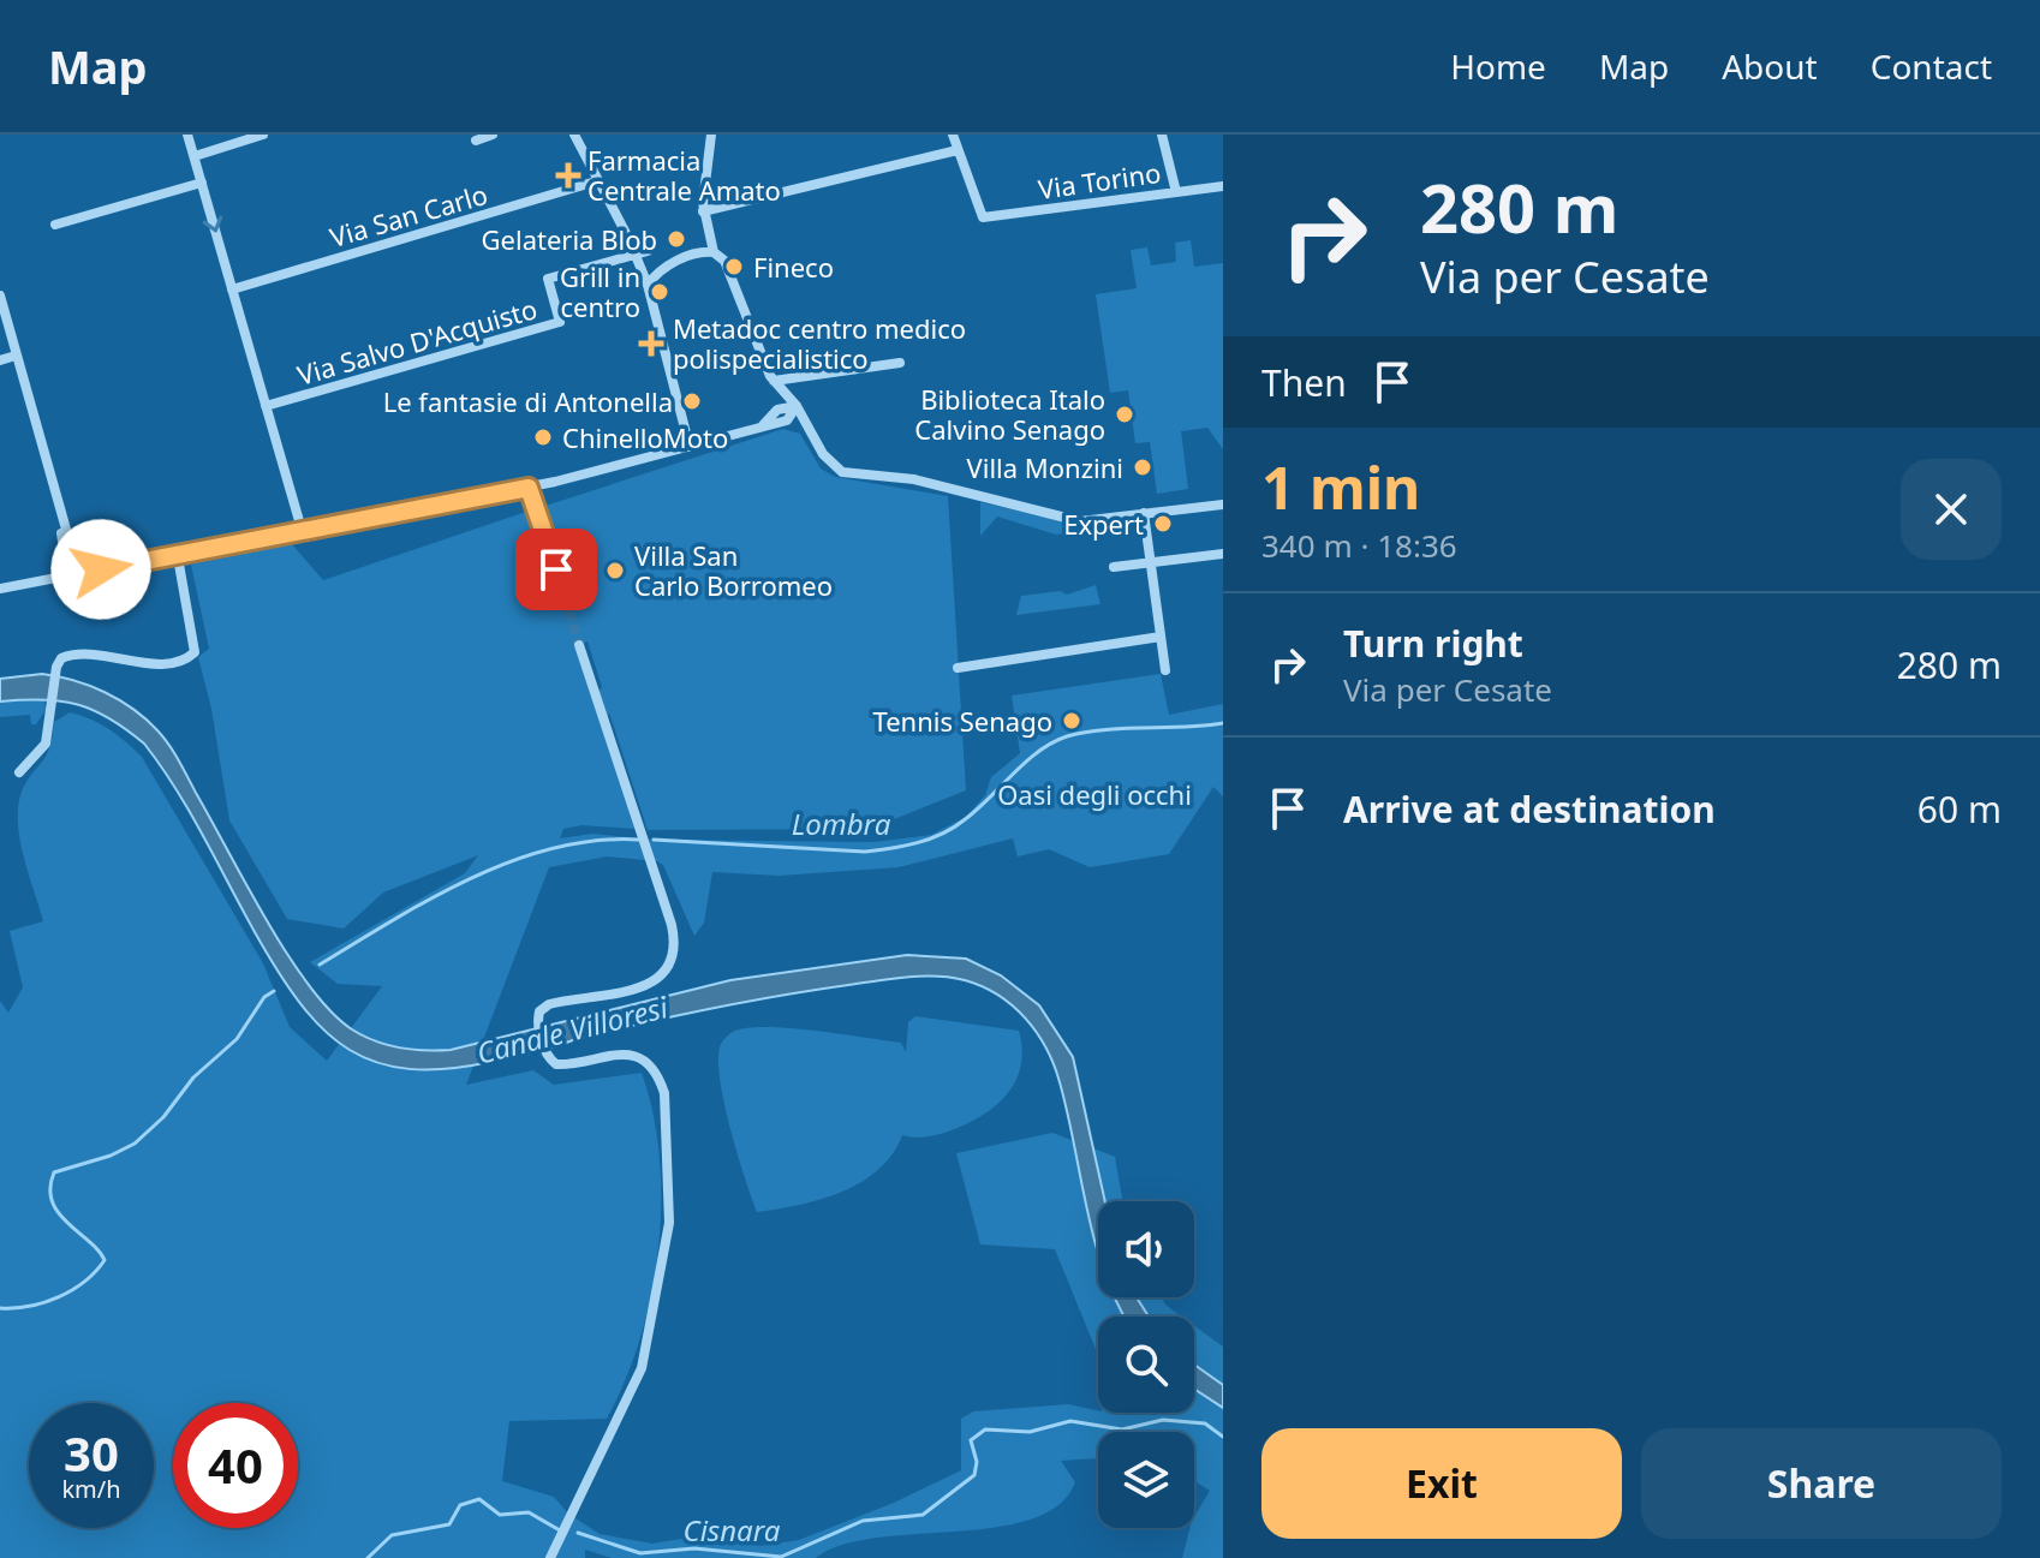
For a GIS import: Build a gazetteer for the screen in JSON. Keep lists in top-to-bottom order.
{
  "streets": {
    "street": ["Via Torino", "Via San Carlo", "Via Salvo D'Acquisto"]
  },
  "water": ["Lombra", "Canale Villoresi", "Cisnara"],
  "parks": ["Oasi degli occhi"],
  "places": {
    "health": ["Farmacia Centrale Amato", "Metadoc centro medico polispecialistico"],
    "other": [
      "Gelateria Blob",
      "Fineco",
      "Grill in centro",
      "Le fantasie di Antonella",
      "Biblioteca Italo Calvino Senago",
      "ChinelloMoto",
      "Villa Monzini",
      "Expert",
      "Villa San Carlo Borromeo",
      "Tennis Senago"
    ]
  },
  "page": {
    "header": "Map",
    "nav": [
      "Home",
      "Map",
      "About",
      "Contact"
    ],
    "turn": ["280 m", "Via per Cesate"],
    "then": "Then",
    "heading": ["1 min", "340 m · 18:36"],
    "list": [
      {
        "name": "Turn right",
        "note": "Via per Cesate",
        "value": "280 m"
      },
      {
        "name": "Arrive at destination",
        "value": "60 m"
      }
    ],
    "speed": "30 km/h",
    "limit": "40",
    "buttons": ["Exit", "Share"]
  }
}
